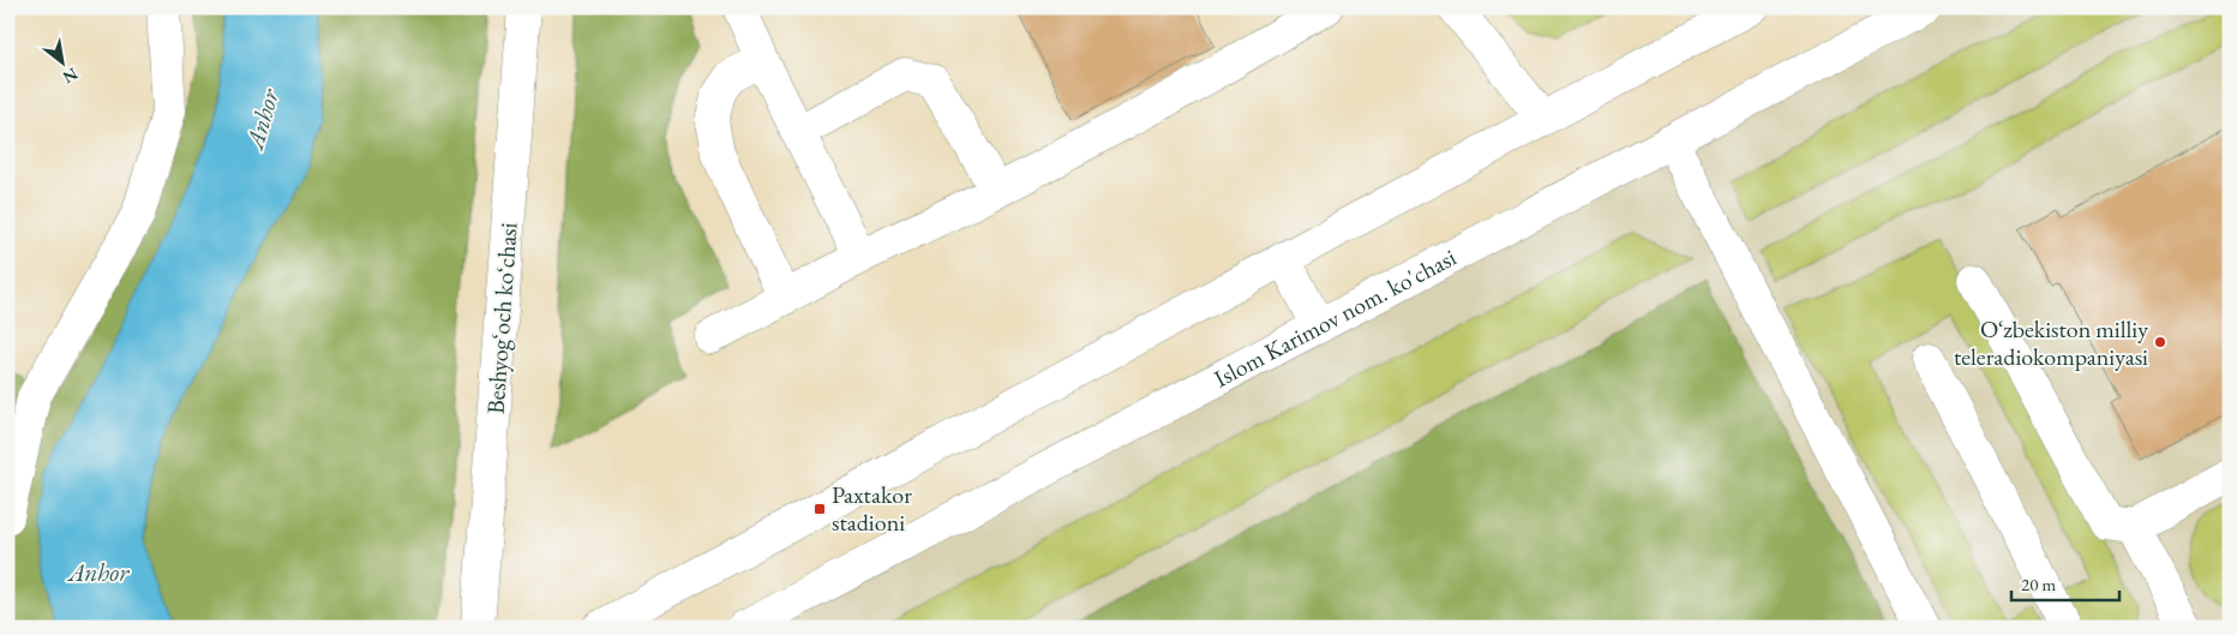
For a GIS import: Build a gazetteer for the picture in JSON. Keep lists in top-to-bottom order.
{
  "streets": {
    "main road": ["Islom Karimov nom. ko'chasi", "Beshyogʻoch koʻchasi"]
  },
  "water": ["Anhor"],
  "places": {
    "other": ["Oʻzbekiston milliy teleradiokompaniyasi"],
    "transit": ["Paxtakor stadioni"]
  },
  "scale_bar": "20 m",
  "north": "bottom right"
}
